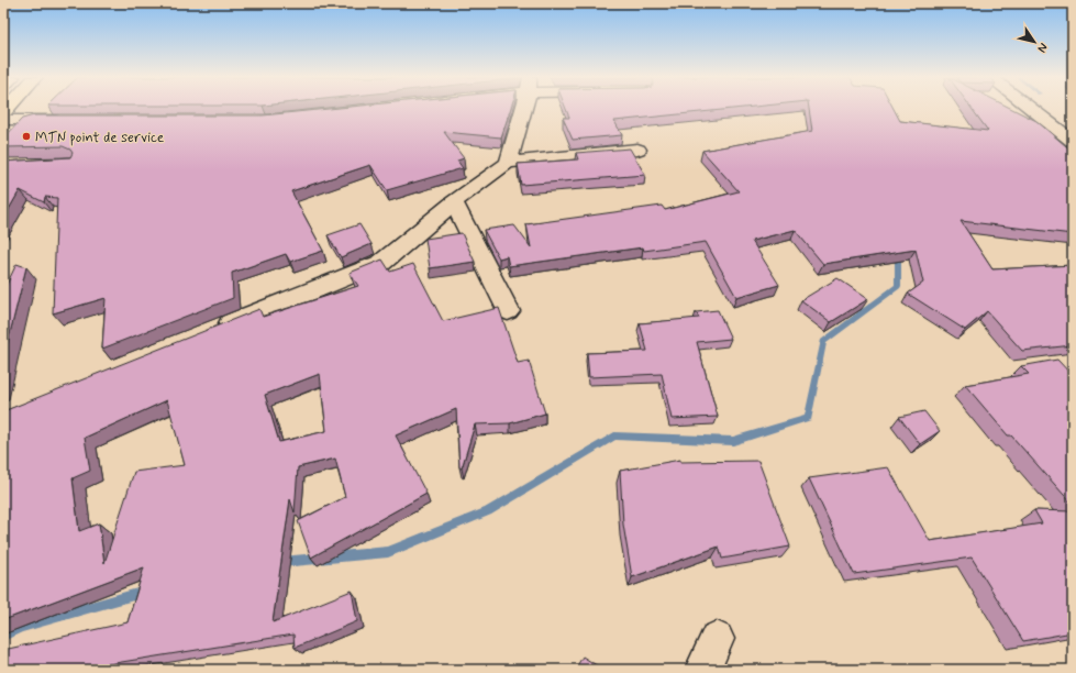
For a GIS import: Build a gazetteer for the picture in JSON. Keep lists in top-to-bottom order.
{
  "places": ["MTN point de service"],
  "north": "bottom right"
}
